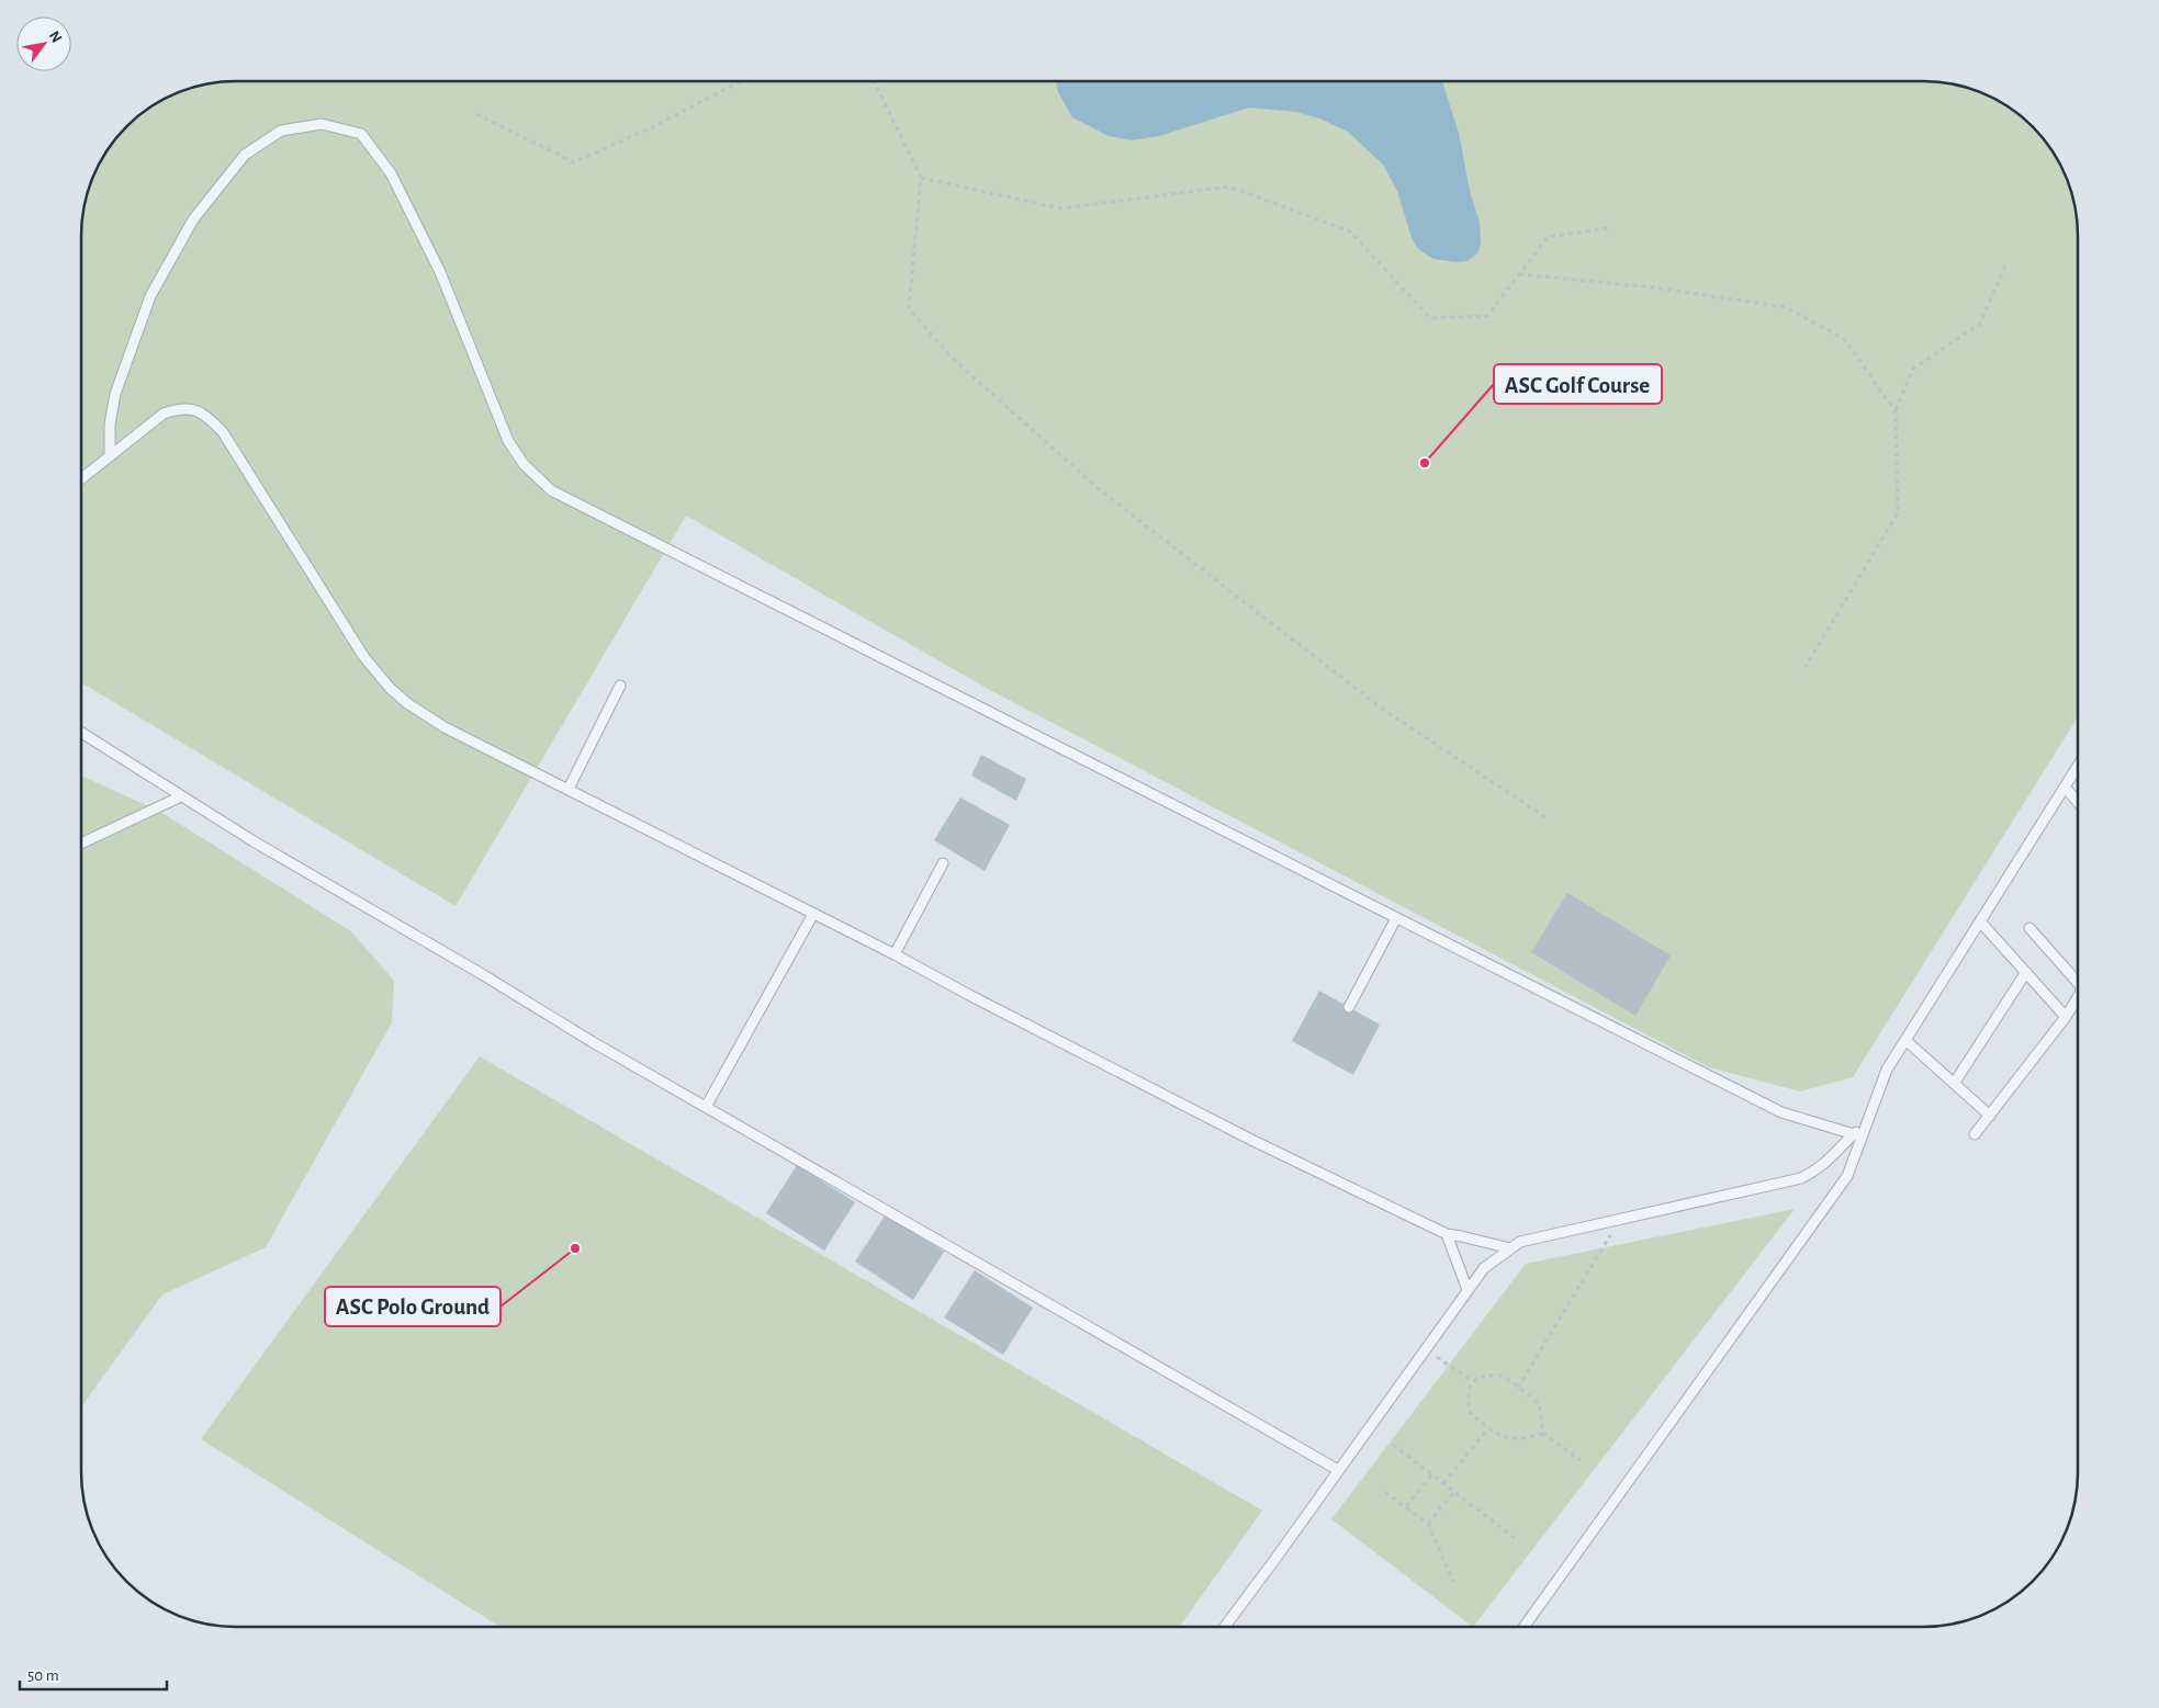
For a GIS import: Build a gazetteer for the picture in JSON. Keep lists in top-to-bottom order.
{
  "places": ["ASC Golf Course", "ASC Polo Ground"],
  "scale_bar": "50 m",
  "north": "top right"
}
